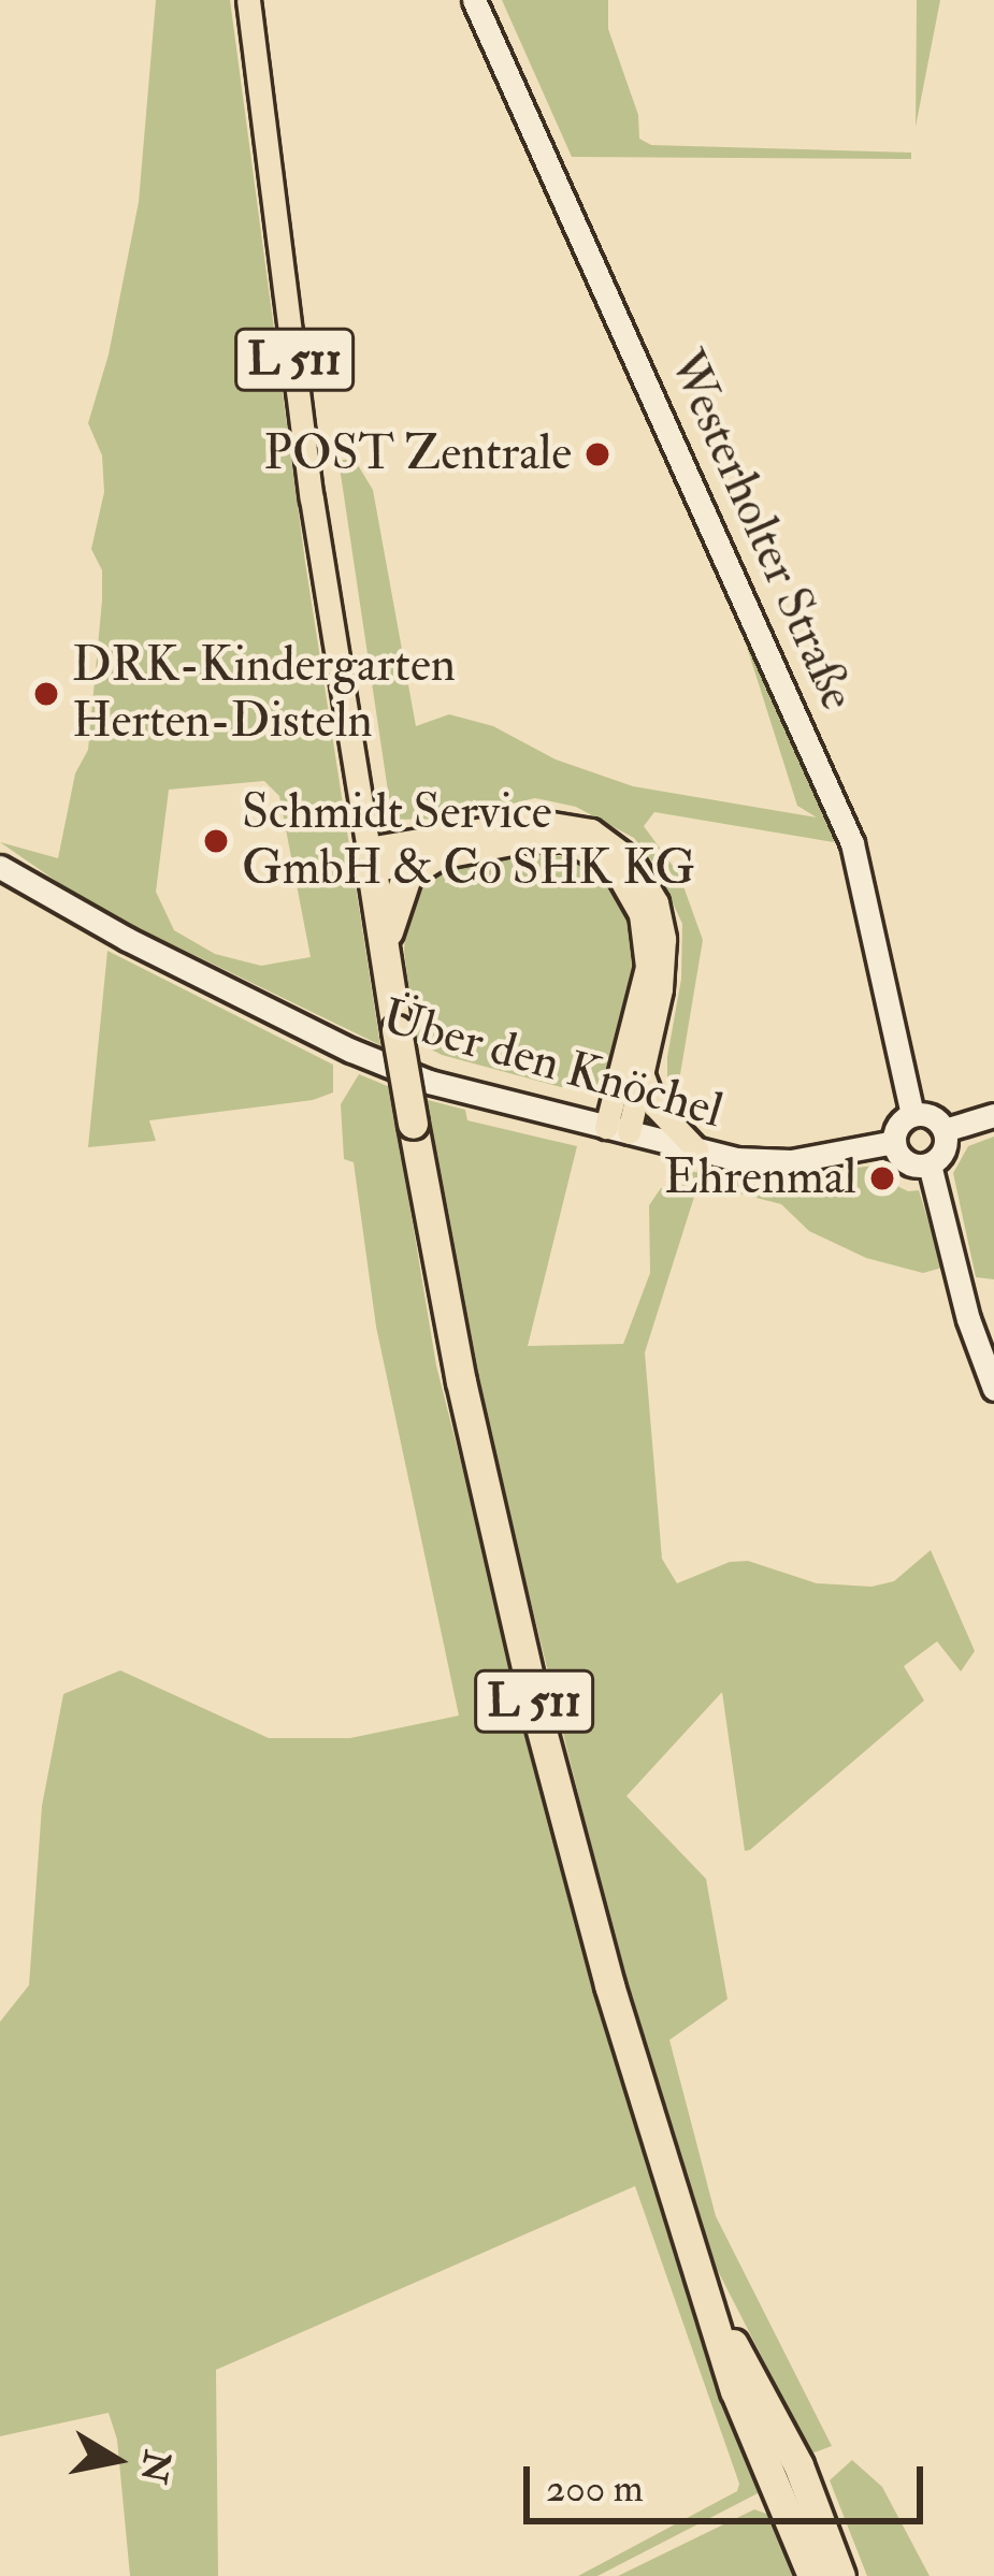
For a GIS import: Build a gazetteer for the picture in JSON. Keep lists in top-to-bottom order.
{
  "streets": {
    "highway": ["L 511"],
    "street": ["Westerholter Straße", "Über den Knöchel"]
  },
  "crossings": [
    ["Westerholter Straße", "Über den Knöchel"]
  ],
  "places": [
    "POST Zentrale",
    "DRK-Kindergarten Herten-Disteln",
    "Schmidt Service GmbH & Co SHK KG",
    "Ehrenmal"
  ],
  "scale_bar": "200 m",
  "north": "right"
}
